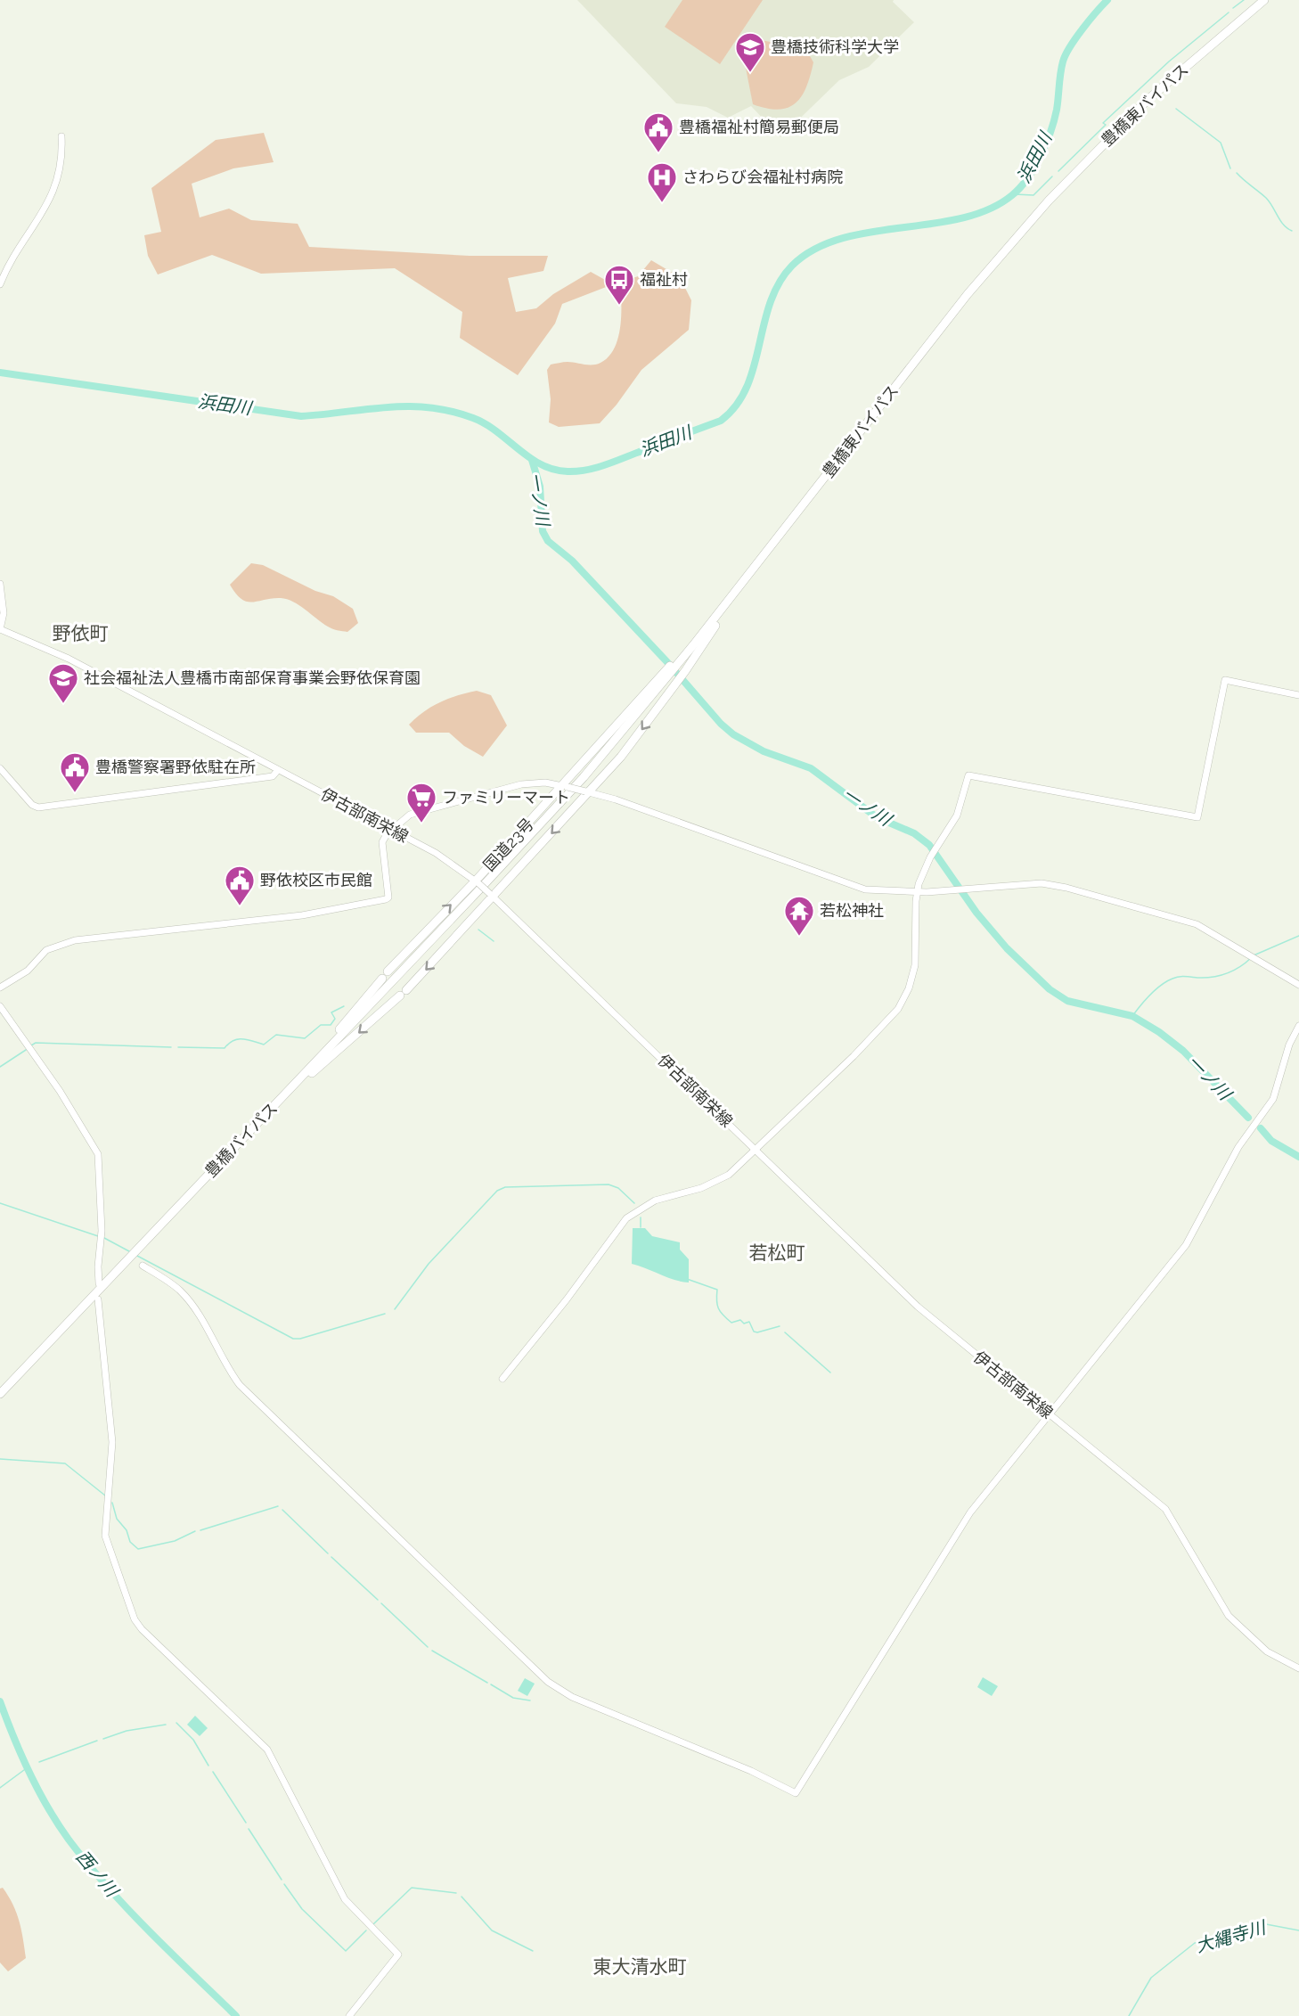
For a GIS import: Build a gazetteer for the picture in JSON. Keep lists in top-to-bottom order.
{
  "streets": {
    "highway": ["豊橋東バイパス", "国道23号", "豊橋バイパス"],
    "street": ["伊古部南栄線"]
  },
  "crossings": [
    ["豊橋東バイパス", "国道23号"],
    ["伊古部南栄線", "国道23号"],
    ["伊古部南栄線", "豊橋バイパス"],
    ["国道23号", "豊橋バイパス"]
  ],
  "districts": ["野依町", "若松町", "東大清水町"],
  "water": [
    "浜田川",
    "一ノ川",
    "西ノ川",
    "大縄寺川"
  ],
  "places": {
    "school or university": ["豊橋技術科学大学", "社会福祉法人豊橋市南部保育事業会野依保育園"],
    "public building": ["豊橋福祉村簡易郵便局", "豊橋警察署野依駐在所", "野依校区市民館"],
    "hospital": ["さわらび会福祉村病院"],
    "bus stop": ["福祉村"],
    "supermarket": ["ファミリーマート"],
    "temple": ["若松神社"]
  }
}
